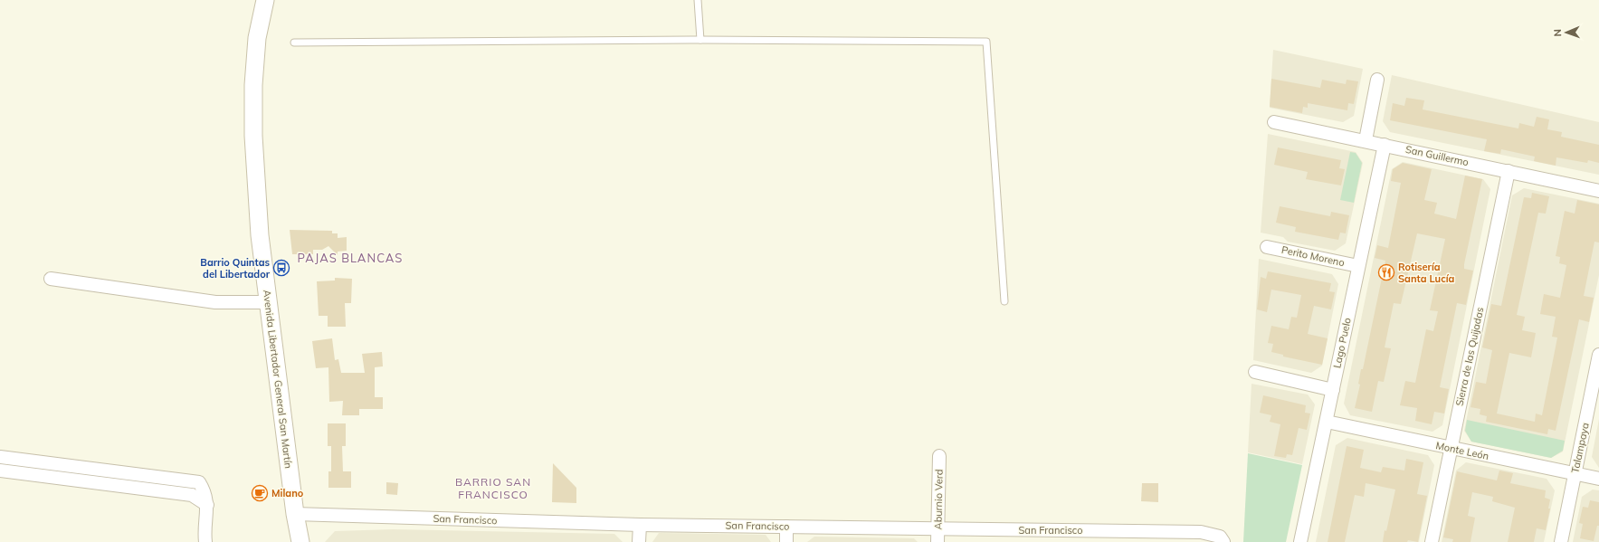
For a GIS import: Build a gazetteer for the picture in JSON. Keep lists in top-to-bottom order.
{
  "streets": {
    "main road": ["Avenida Libertador General San Martín"],
    "street": [
      "San Guillermo",
      "Perito Moreno",
      "Lago Puelo",
      "Sierra de las Quijadas",
      "Talampaya",
      "Monte León",
      "Aburnio Verd",
      "San Francisco"
    ]
  },
  "crossings": [
    ["San Guillermo", "Lago Puelo"],
    ["San Guillermo", "Sierra de las Quijadas"],
    ["Perito Moreno", "Lago Puelo"],
    ["Lago Puelo", "Monte León"],
    ["Sierra de las Quijadas", "Monte León"],
    ["Avenida Libertador General San Martín", "San Francisco"],
    ["Talampaya", "Monte León"],
    ["Aburnio Verd", "San Francisco"]
  ],
  "districts": ["PAJAS BLANCAS", "BARRIO SAN FRANCISCO"],
  "places": {
    "bus stop": ["Barrio Quintas del Libertador"],
    "restaurant": ["Rotisería Santa Lucía"],
    "cafe": ["Milano"]
  },
  "north": "left"
}
